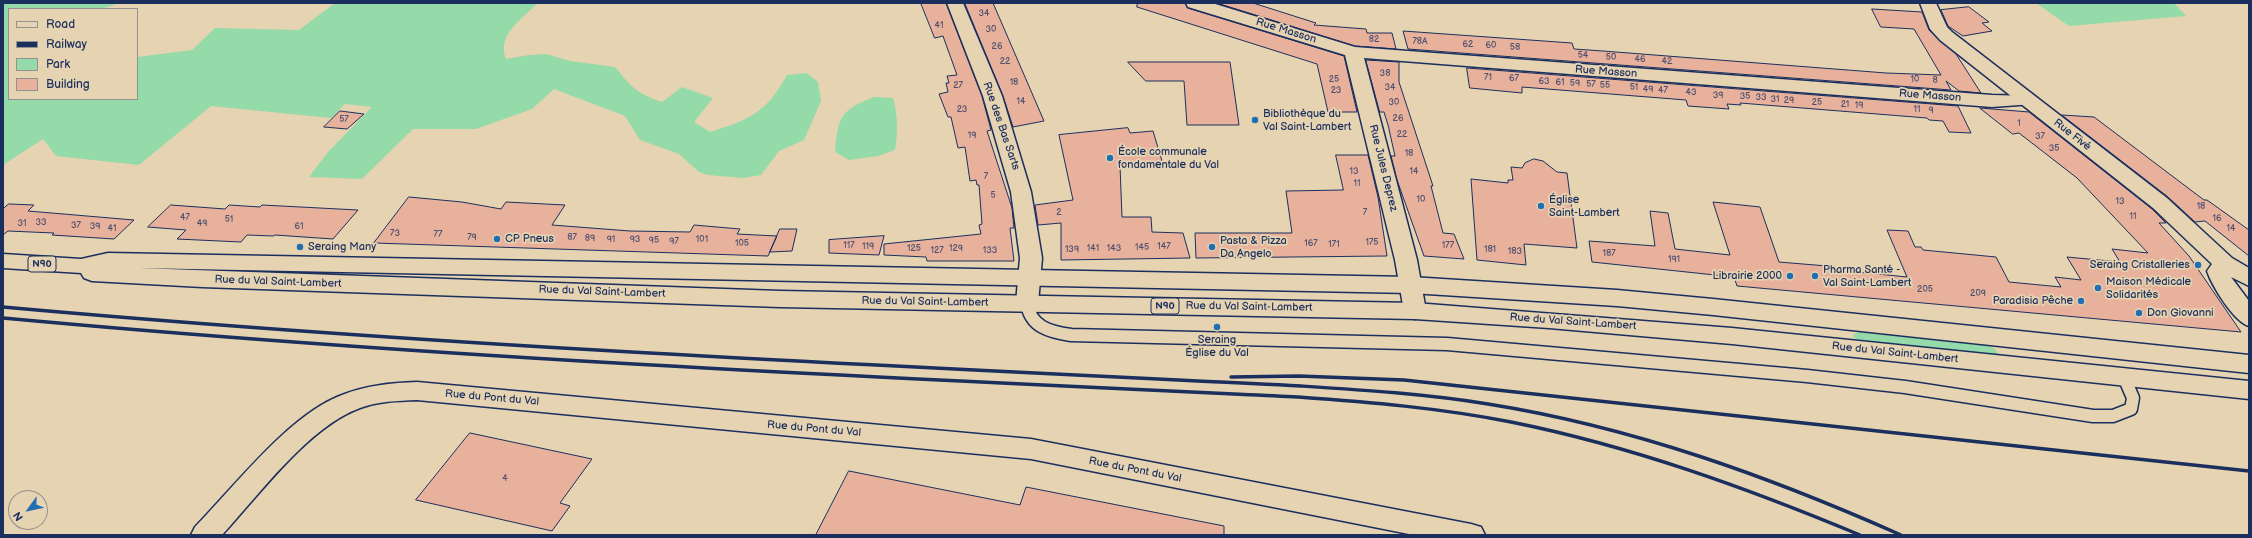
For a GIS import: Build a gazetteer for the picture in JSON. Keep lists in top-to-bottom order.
{
  "streets": {
    "main road": [
      "Rue Masson",
      "Rue des Bas Sarts",
      "Rue Fivé",
      "Rue Jules Deprez",
      "N90",
      "Rue du Val Saint-Lambert",
      "Rue du Pont du Val"
    ]
  },
  "crossings": [
    ["Rue Masson", "Rue Fivé"],
    ["Rue Masson", "Rue Jules Deprez"],
    ["Rue des Bas Sarts", "Rue du Val Saint-Lambert"],
    ["Rue Jules Deprez", "Rue du Val Saint-Lambert"]
  ],
  "places": [
    "Bibliothèque du Val Saint-Lambert",
    "École communale fondamentale du Val",
    "Église Saint-Lambert",
    "CP Pneus",
    "Seraing Many",
    "Pasta & Pizza Da Angelo",
    "Seraing Cristalleries",
    "Librairie 2000",
    "Pharma Santé - Val Saint-Lambert",
    "Maison Médicale Solidarités",
    "Paradisia Pêche",
    "Don Giovanni",
    "Seraing Église du Val"
  ],
  "house_numbers": [
    "34",
    "41",
    "30",
    "82",
    "78A",
    "62",
    "60",
    "26",
    "58",
    "54",
    "50",
    "46",
    "22",
    "42",
    "38",
    "71",
    "67",
    "25",
    "10",
    "8",
    "63",
    "18",
    "61",
    "59",
    "57",
    "27",
    "55",
    "34",
    "51",
    "49",
    "23",
    "47",
    "43",
    "39",
    "35",
    "33",
    "31",
    "29",
    "14",
    "30",
    "25",
    "21",
    "19",
    "23",
    "11",
    "9",
    "26",
    "57",
    "1",
    "22",
    "19",
    "37",
    "35",
    "18",
    "13",
    "14",
    "7",
    "11",
    "5",
    "10",
    "13",
    "18",
    "2",
    "7",
    "11",
    "47",
    "16",
    "51",
    "33",
    "31",
    "49",
    "37",
    "39",
    "61",
    "41",
    "14",
    "73",
    "77",
    "79",
    "87",
    "89",
    "91",
    "93",
    "101",
    "95",
    "97",
    "175",
    "105",
    "167",
    "171",
    "117",
    "177",
    "119",
    "147",
    "145",
    "125",
    "129",
    "141",
    "143",
    "139",
    "181",
    "127",
    "133",
    "183",
    "187",
    "191",
    "205",
    "209",
    "4"
  ],
  "legend": [
    "Road",
    "Railway",
    "Park",
    "Building"
  ],
  "north": "bottom left"
}
